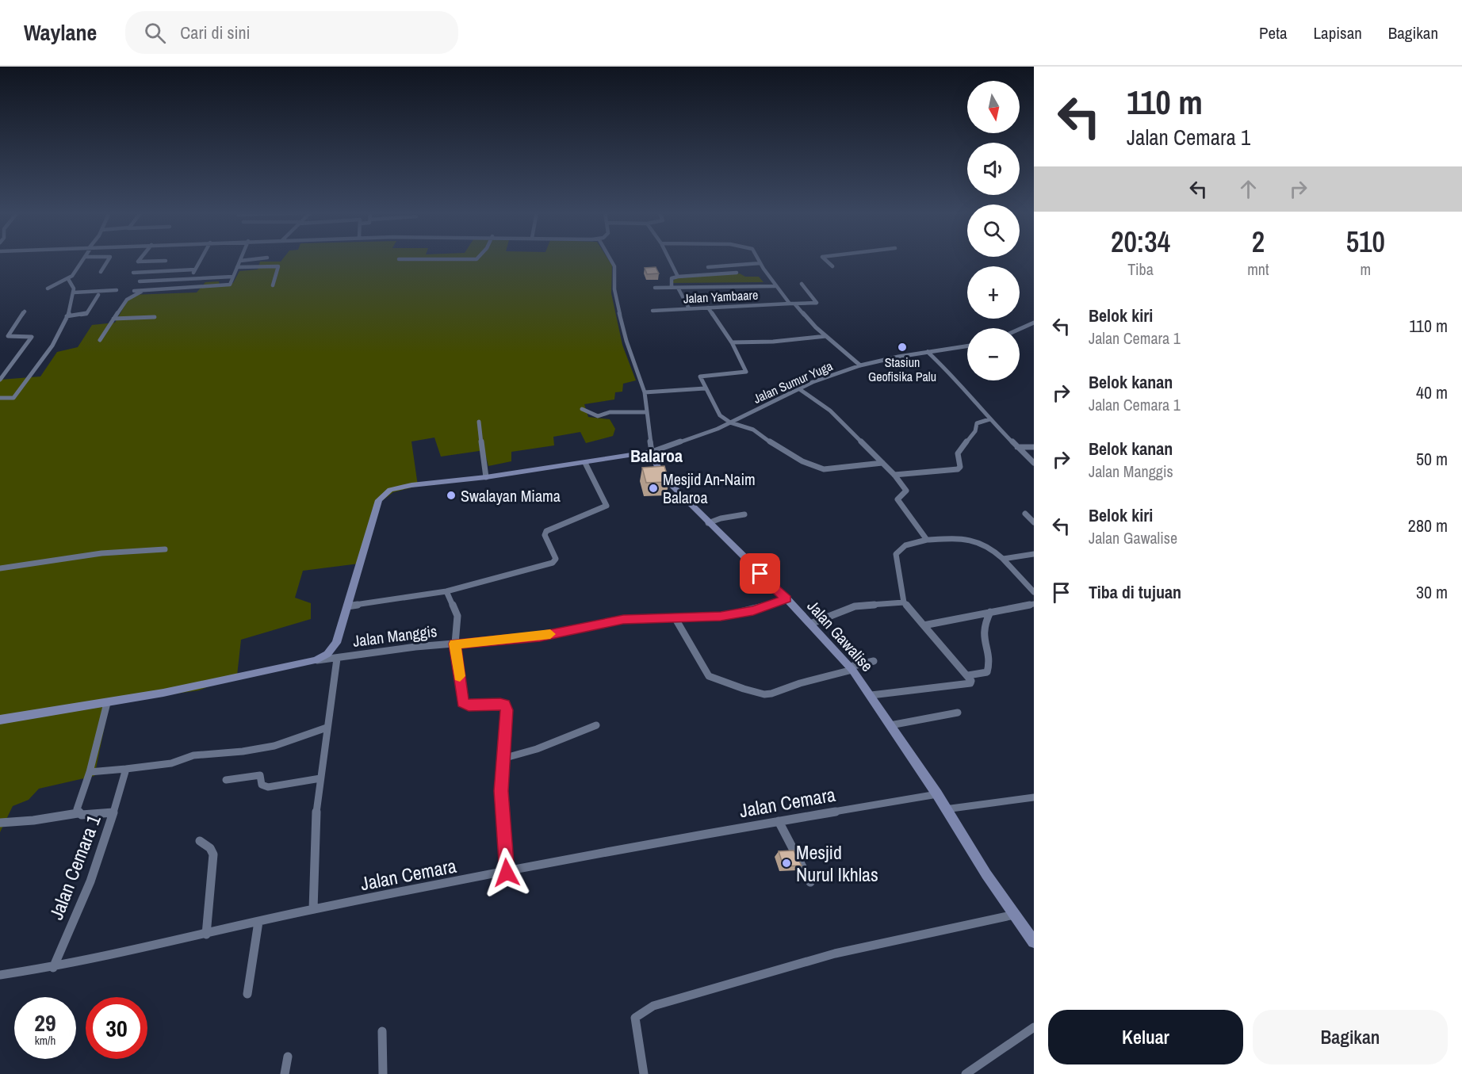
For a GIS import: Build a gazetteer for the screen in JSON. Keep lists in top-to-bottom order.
{
  "streets": {
    "street": [
      "Jalan Yambaare",
      "Jalan Sumur Yuga",
      "Jalan Manggis",
      "Jalan Gawalise",
      "Jalan Cemara",
      "Jalan Cemara 1"
    ]
  },
  "crossings": [
    ["Jalan Sumur Yuga", "Jalan Manggis"],
    ["Jalan Sumur Yuga", "Jalan Gawalise"],
    ["Jalan Manggis", "Jalan Gawalise"],
    ["Jalan Manggis", "Jalan Cemara 1"],
    ["Jalan Gawalise", "Jalan Cemara"],
    ["Jalan Cemara", "Jalan Cemara 1"]
  ],
  "districts": ["Balaroa"],
  "places": [
    "Stasiun Geofisika Palu",
    "Mesjid An-Naim Balaroa",
    "Swalayan Miama",
    "Mesjid Nurul Ikhlas"
  ],
  "north": "bottom",
  "page": {
    "header": "Waylane",
    "search": "Cari di sini",
    "nav": ["Peta", "Lapisan", "Bagikan"],
    "turn": ["110 m", "Jalan Cemara 1"],
    "map_buttons": ["+", "−"],
    "eta": [
      "20:34",
      "Tiba",
      "2",
      "mnt",
      "510",
      "m"
    ],
    "list": [
      {
        "name": "Belok kiri",
        "note": "Jalan Cemara 1",
        "value": "110 m"
      },
      {
        "name": "Belok kanan",
        "note": "Jalan Cemara 1",
        "value": "40 m"
      },
      {
        "name": "Belok kanan",
        "note": "Jalan Manggis",
        "value": "50 m"
      },
      {
        "name": "Belok kiri",
        "note": "Jalan Gawalise",
        "value": "280 m"
      },
      {
        "name": "Tiba di tujuan",
        "value": "30 m"
      }
    ],
    "speed": "29 km/h",
    "limit": "30",
    "buttons": ["Keluar", "Bagikan"]
  }
}
